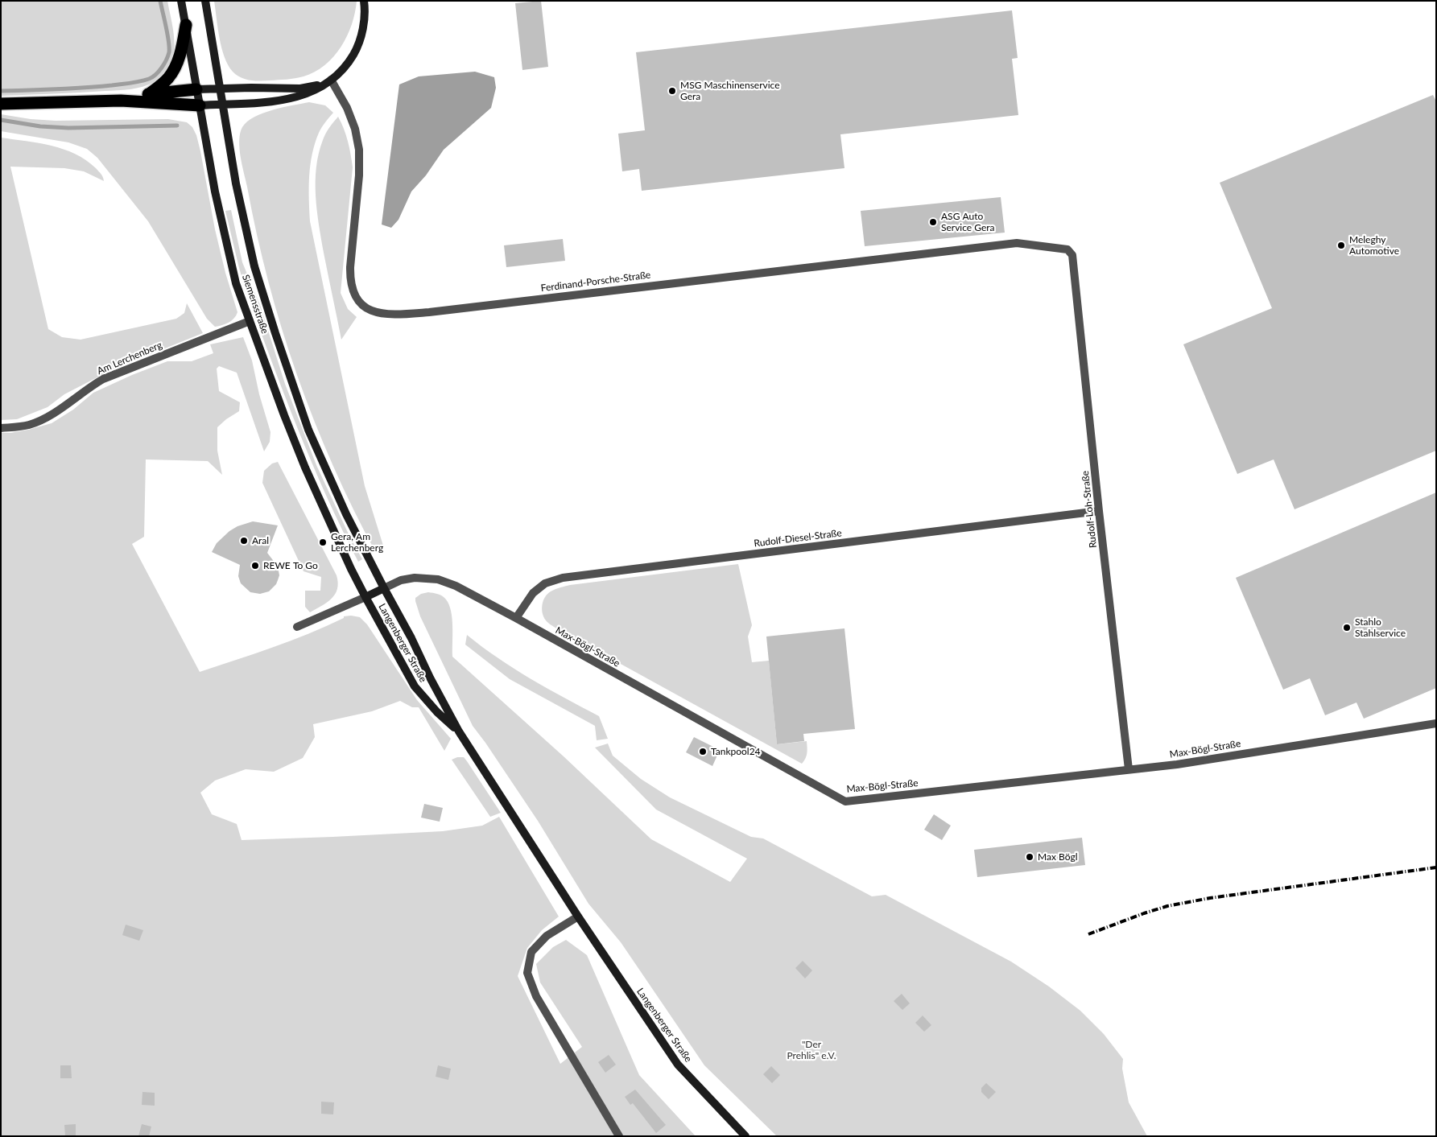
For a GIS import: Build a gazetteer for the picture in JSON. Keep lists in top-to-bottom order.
{
  "streets": {
    "main road": ["Siemensstraße", "Langenberger Straße"],
    "street": [
      "Ferdinand-Porsche-Straße",
      "Am Lerchenberg",
      "Rudolf-Loh-Straße",
      "Rudolf-Diesel-Straße",
      "Max-Bögl-Straße"
    ]
  },
  "crossings": [
    ["Ferdinand-Porsche-Straße", "Rudolf-Loh-Straße"],
    ["Siemensstraße", "Am Lerchenberg"],
    ["Siemensstraße", "Langenberger Straße"],
    ["Siemensstraße", "Max-Bögl-Straße"],
    ["Rudolf-Loh-Straße", "Rudolf-Diesel-Straße"],
    ["Rudolf-Loh-Straße", "Max-Bögl-Straße"],
    ["Rudolf-Diesel-Straße", "Max-Bögl-Straße"],
    ["Langenberger Straße", "Max-Bögl-Straße"]
  ],
  "parks": ["\"Der Prehlis\" e.V."],
  "places": [
    "MSG Maschinenservice Gera",
    "ASG Auto Service Gera",
    "Meleghy Automotive",
    "Aral",
    "Gera, Am Lerchenberg",
    "REWE To Go",
    "Stahlo Stahlservice",
    "Tankpool24",
    "Max Bögl"
  ]
}
